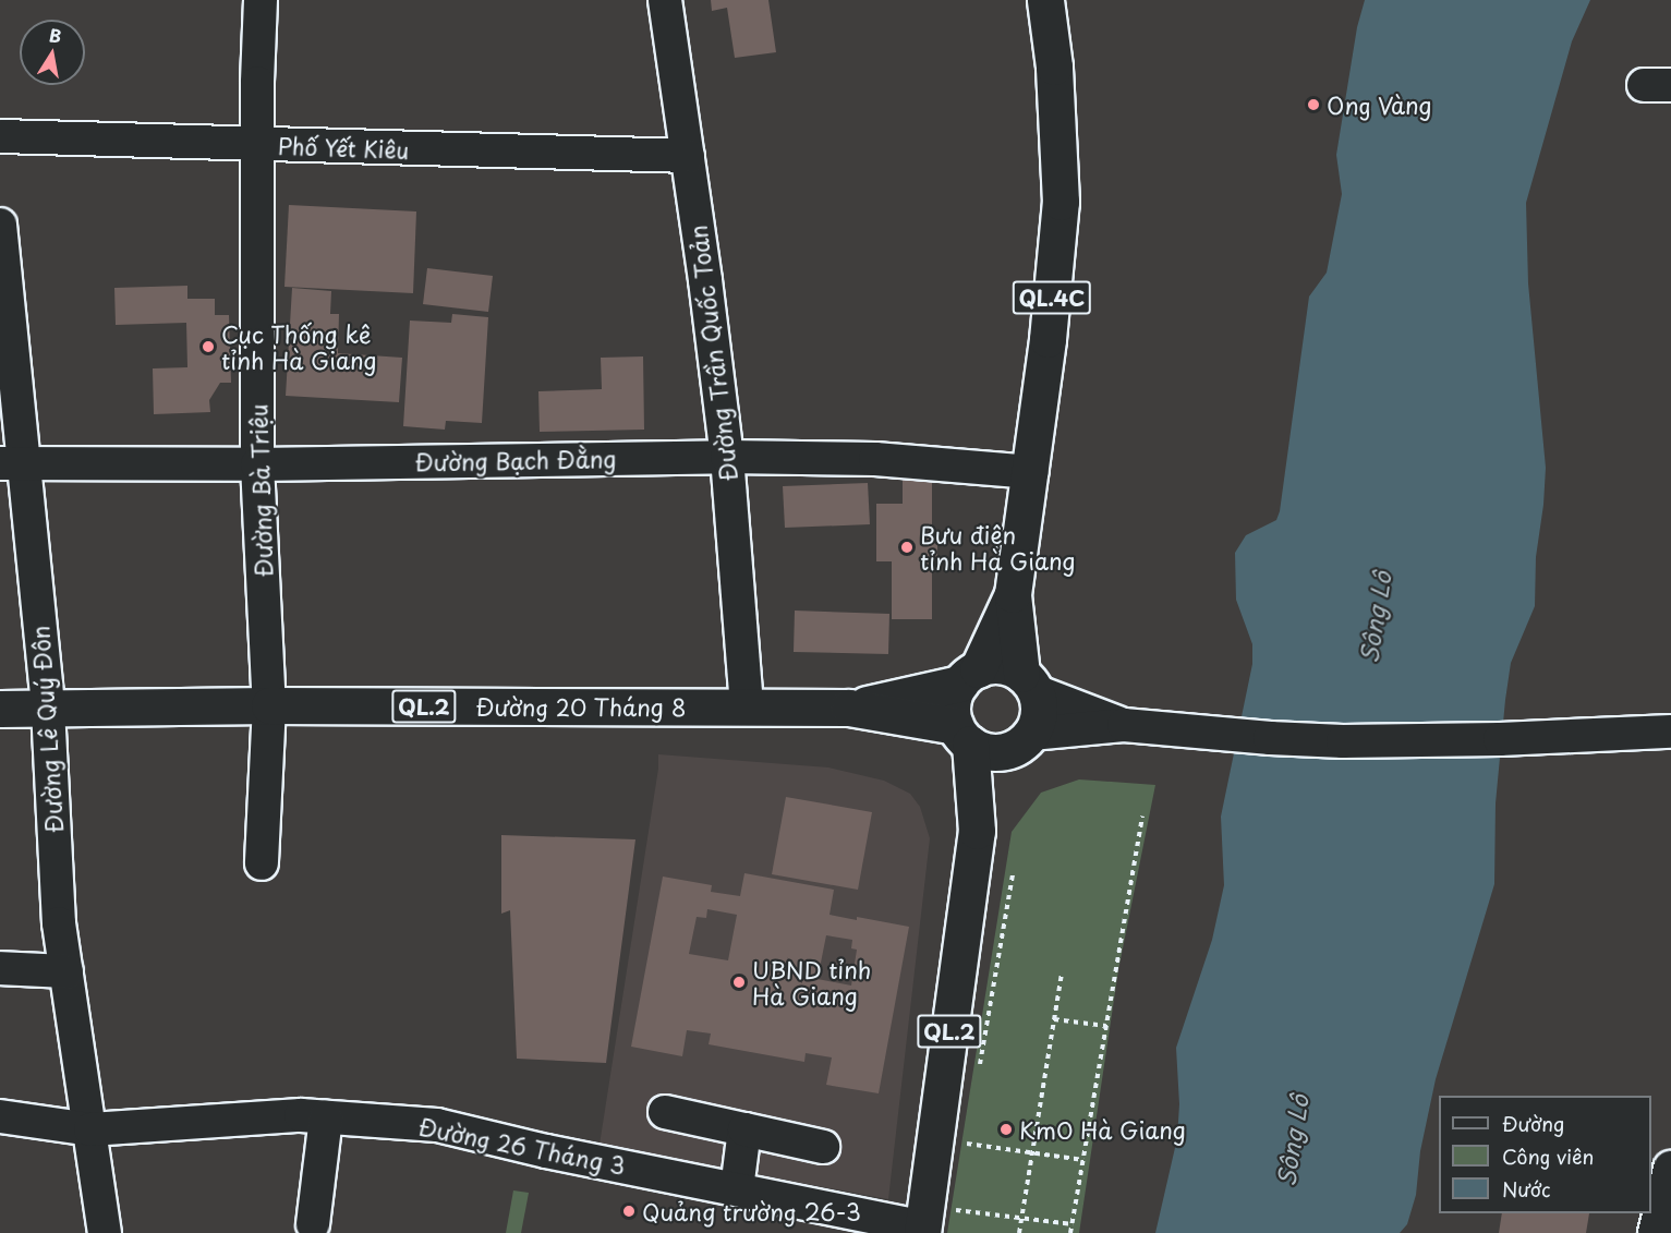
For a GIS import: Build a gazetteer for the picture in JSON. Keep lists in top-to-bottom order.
{
  "streets": {
    "main road": ["QL.4C", "QL.2", "Đường 20 Tháng 8"],
    "street": [
      "Phố Yết Kiêu",
      "Đường Trần Quốc Toản",
      "Đường Bạch Đằng",
      "Đường Bà Triệu",
      "Đường Lê Quý Đôn",
      "Đường 26 Tháng 3"
    ]
  },
  "crossings": [
    ["Phố Yết Kiêu", "Đường Trần Quốc Toản"],
    ["Phố Yết Kiêu", "Đường Bà Triệu"],
    ["QL.4C", "Đường Bạch Đằng"],
    ["QL.4C", "QL.2"],
    ["QL.4C", "Đường 20 Tháng 8"],
    ["Đường Trần Quốc Toản", "Đường Bạch Đằng"],
    ["Đường Trần Quốc Toản", "Đường 20 Tháng 8"],
    ["Đường Bạch Đằng", "Đường Bà Triệu"],
    ["Đường Bạch Đằng", "Đường Lê Quý Đôn"],
    ["Đường Bà Triệu", "Đường 20 Tháng 8"],
    ["QL.2", "Đường 20 Tháng 8"],
    ["QL.2", "Đường 26 Tháng 3"],
    ["Đường 20 Tháng 8", "Đường Lê Quý Đôn"],
    ["Đường Lê Quý Đôn", "Đường 26 Tháng 3"]
  ],
  "water": ["Sông Lô"],
  "places": [
    "Ong Vàng",
    "Cục Thống kê tỉnh Hà Giang",
    "Bưu điện tỉnh Hà Giang",
    "UBND tỉnh Hà Giang",
    "Km0 Hà Giang",
    "Quảng trường 26-3"
  ],
  "legend": ["Đường", "Công viên", "Nước"],
  "north": "top"
}
